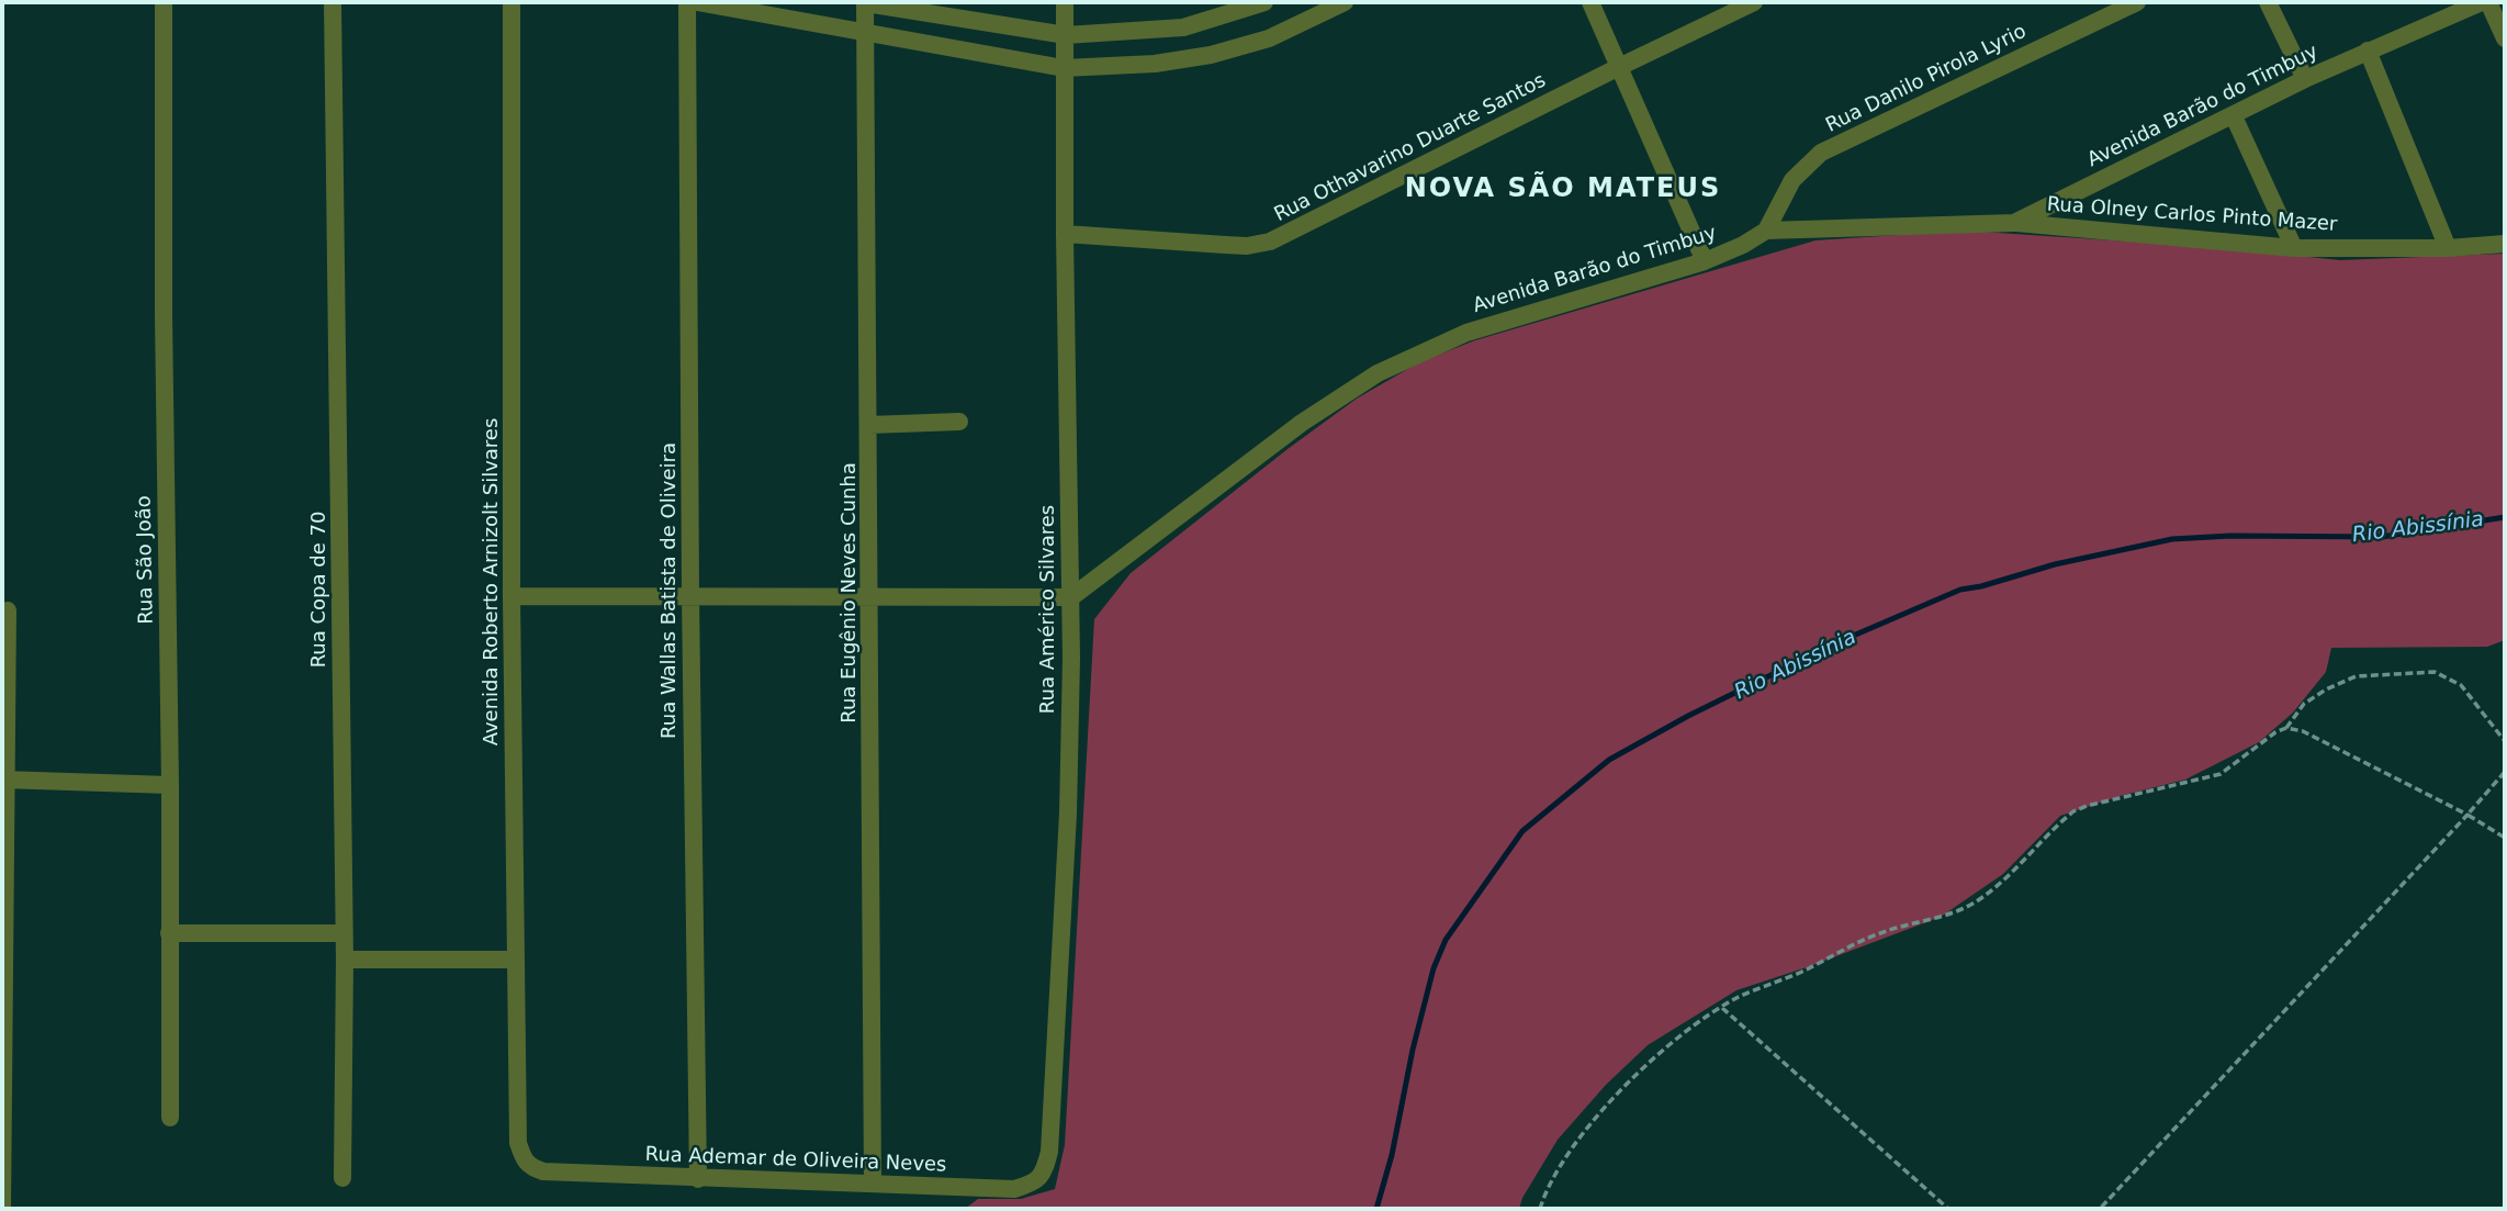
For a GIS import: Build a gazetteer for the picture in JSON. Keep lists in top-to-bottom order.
{
  "streets": {
    "street": [
      "Rua Danilo Pirola Lyrio",
      "Avenida Barão do Timbuy",
      "Rua Othavarino Duarte Santos",
      "Rua Olney Carlos Pinto Mazer",
      "Rua São João",
      "Avenida Roberto Arnizolt Silvares",
      "Rua Copa de 70",
      "Rua Wallas Batista de Oliveira",
      "Rua Eugênio Neves Cunha",
      "Rua Américo Silvares",
      "Rua Ademar de Oliveira Neves"
    ]
  },
  "crossings": [
    ["Rua Danilo Pirola Lyrio", "Avenida Barão do Timbuy"],
    ["Avenida Barão do Timbuy", "Rua Olney Carlos Pinto Mazer"],
    ["Avenida Barão do Timbuy", "Rua Américo Silvares"],
    ["Rua Othavarino Duarte Santos", "Rua Américo Silvares"],
    ["Avenida Roberto Arnizolt Silvares", "Rua Ademar de Oliveira Neves"],
    ["Rua Wallas Batista de Oliveira", "Rua Ademar de Oliveira Neves"],
    ["Rua Eugênio Neves Cunha", "Rua Ademar de Oliveira Neves"],
    ["Rua Américo Silvares", "Rua Ademar de Oliveira Neves"]
  ],
  "districts": ["NOVA SÃO MATEUS"],
  "water": ["Rio Abissínia"]
}
